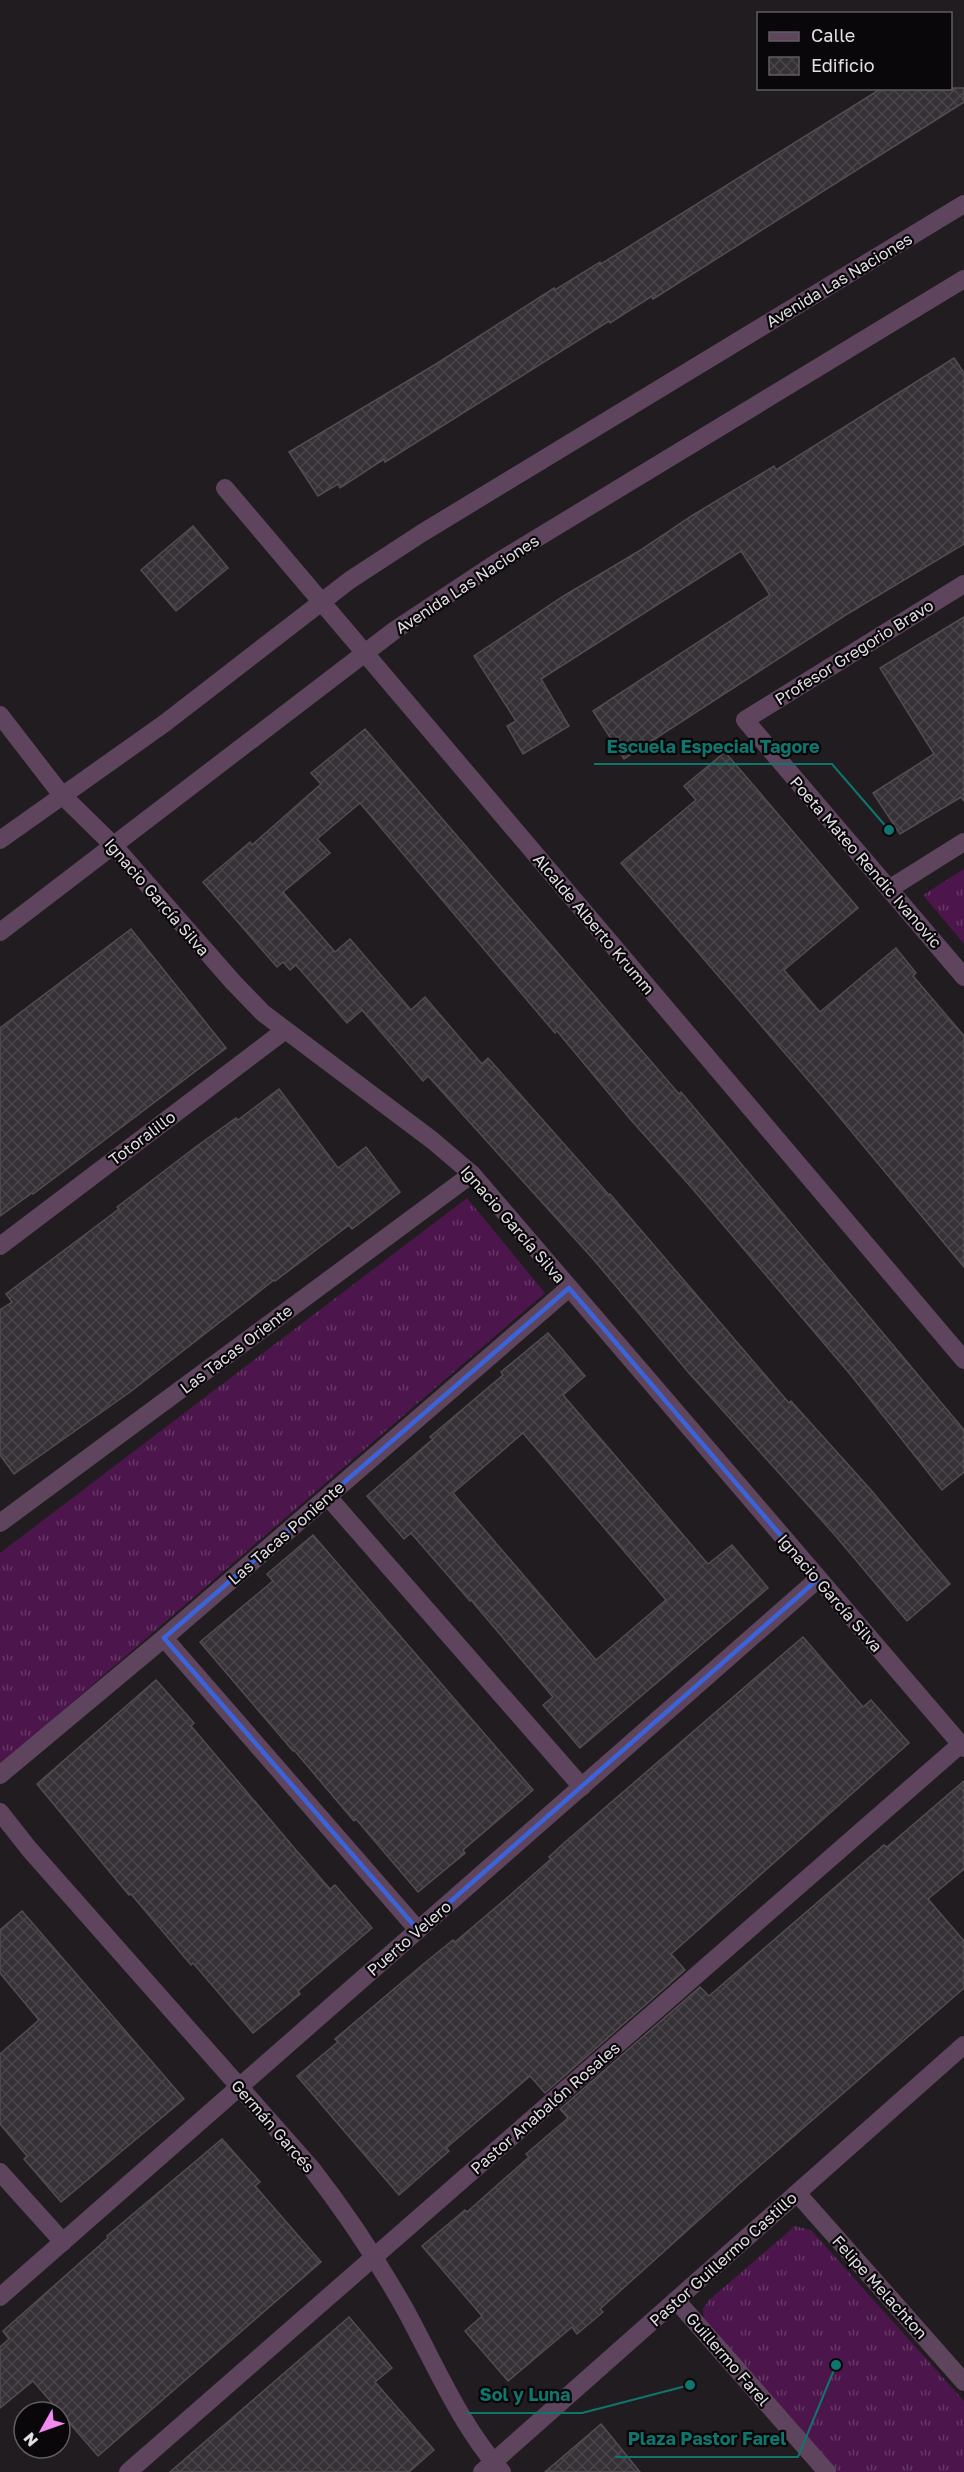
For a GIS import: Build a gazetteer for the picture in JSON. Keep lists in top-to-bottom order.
{
  "streets": {
    "street": [
      "Avenida Las Naciones",
      "Profesor Gregorio Bravo",
      "Poeta Mateo Rendic Ivanovic",
      "Ignacio García Silva",
      "Alcalde Alberto Krumm",
      "Totoralillo",
      "Las Tacas Oriente",
      "Las Tacas Poniente",
      "Puerto Velero",
      "Pastor Anabalón Rosales",
      "Germán Garcés",
      "Pastor Guillermo Castillo",
      "Felipe Melachton",
      "Guillermo Farel"
    ]
  },
  "crossings": [
    ["Avenida Las Naciones", "Ignacio García Silva"],
    ["Avenida Las Naciones", "Alcalde Alberto Krumm"],
    ["Profesor Gregorio Bravo", "Poeta Mateo Rendic Ivanovic"],
    ["Ignacio García Silva", "Totoralillo"],
    ["Ignacio García Silva", "Las Tacas Oriente"],
    ["Ignacio García Silva", "Las Tacas Poniente"],
    ["Ignacio García Silva", "Puerto Velero"],
    ["Ignacio García Silva", "Pastor Anabalón Rosales"],
    ["Puerto Velero", "Germán Garcés"],
    ["Pastor Anabalón Rosales", "Germán Garcés"],
    ["Germán Garcés", "Pastor Guillermo Castillo"],
    ["Pastor Guillermo Castillo", "Felipe Melachton"],
    ["Pastor Guillermo Castillo", "Guillermo Farel"]
  ],
  "places": ["Escuela Especial Tagore", "Plaza Pastor Farel", "Sol y Luna"],
  "legend": ["Calle", "Edificio"],
  "north": "bottom left"
}
